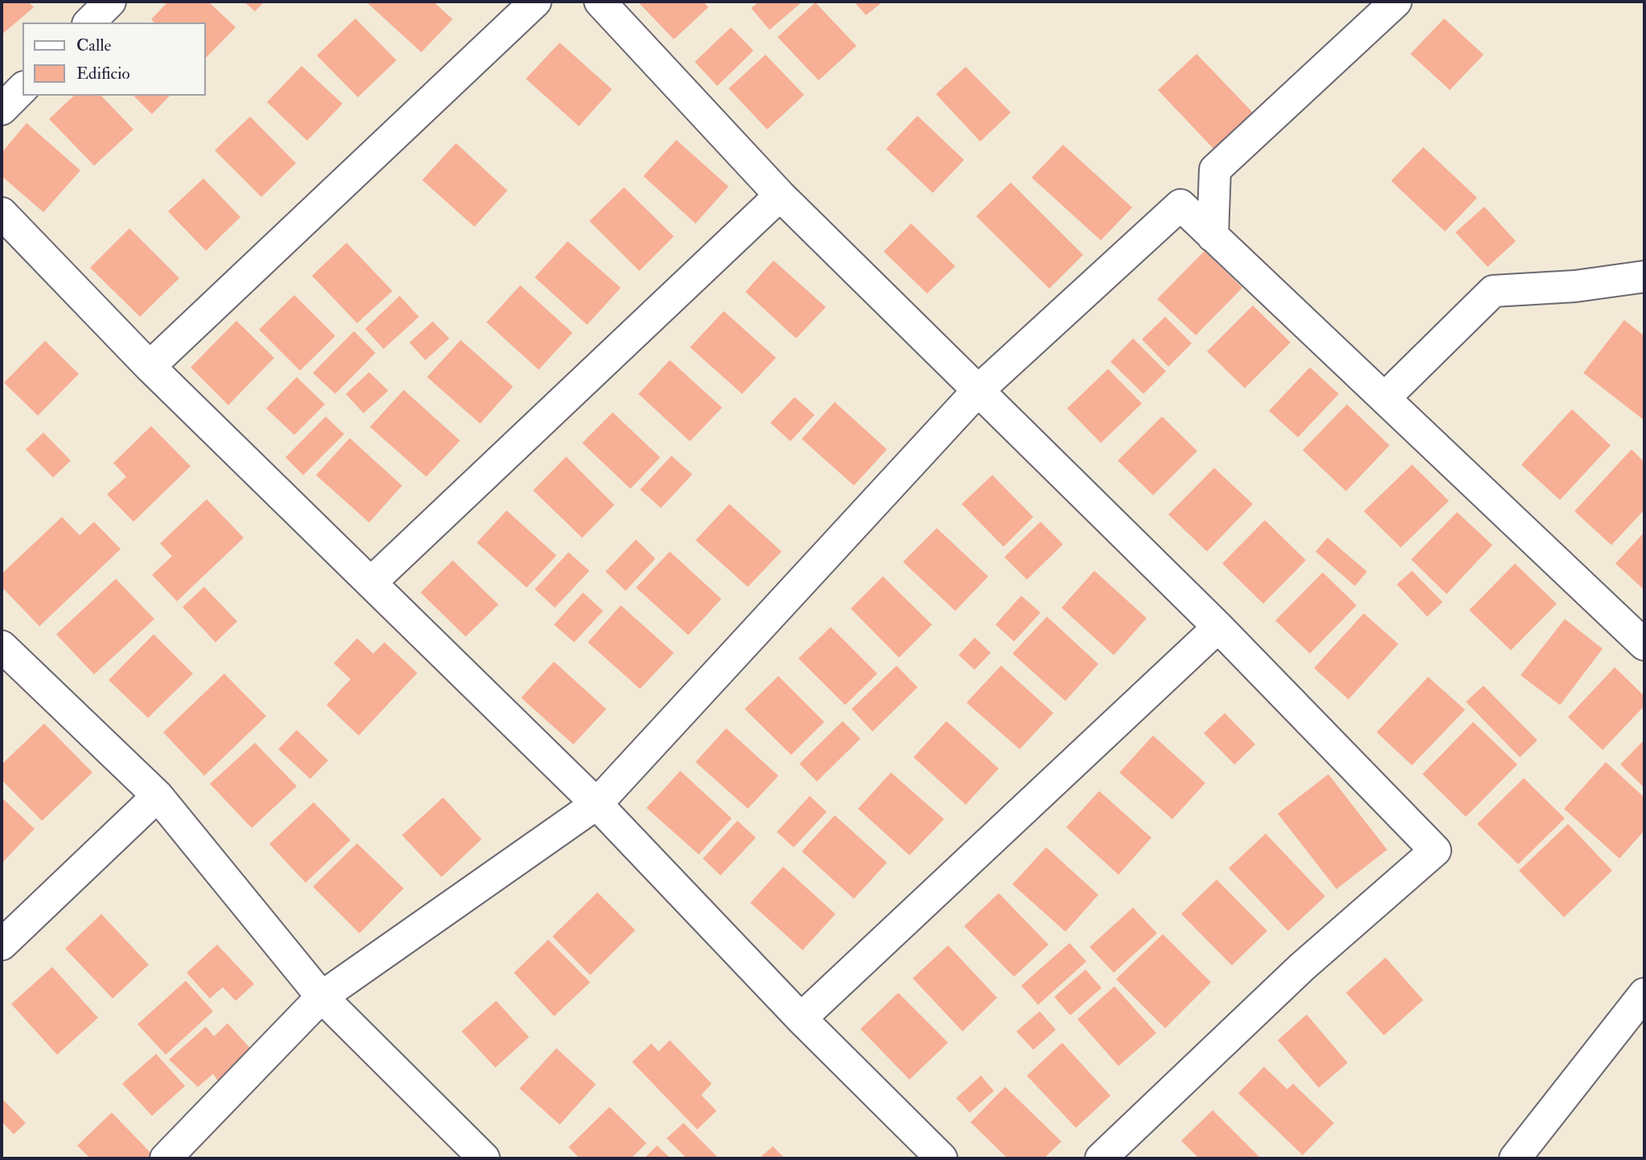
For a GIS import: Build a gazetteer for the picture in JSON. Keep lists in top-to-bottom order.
{
  "legend": ["Calle", "Edificio"]
}
